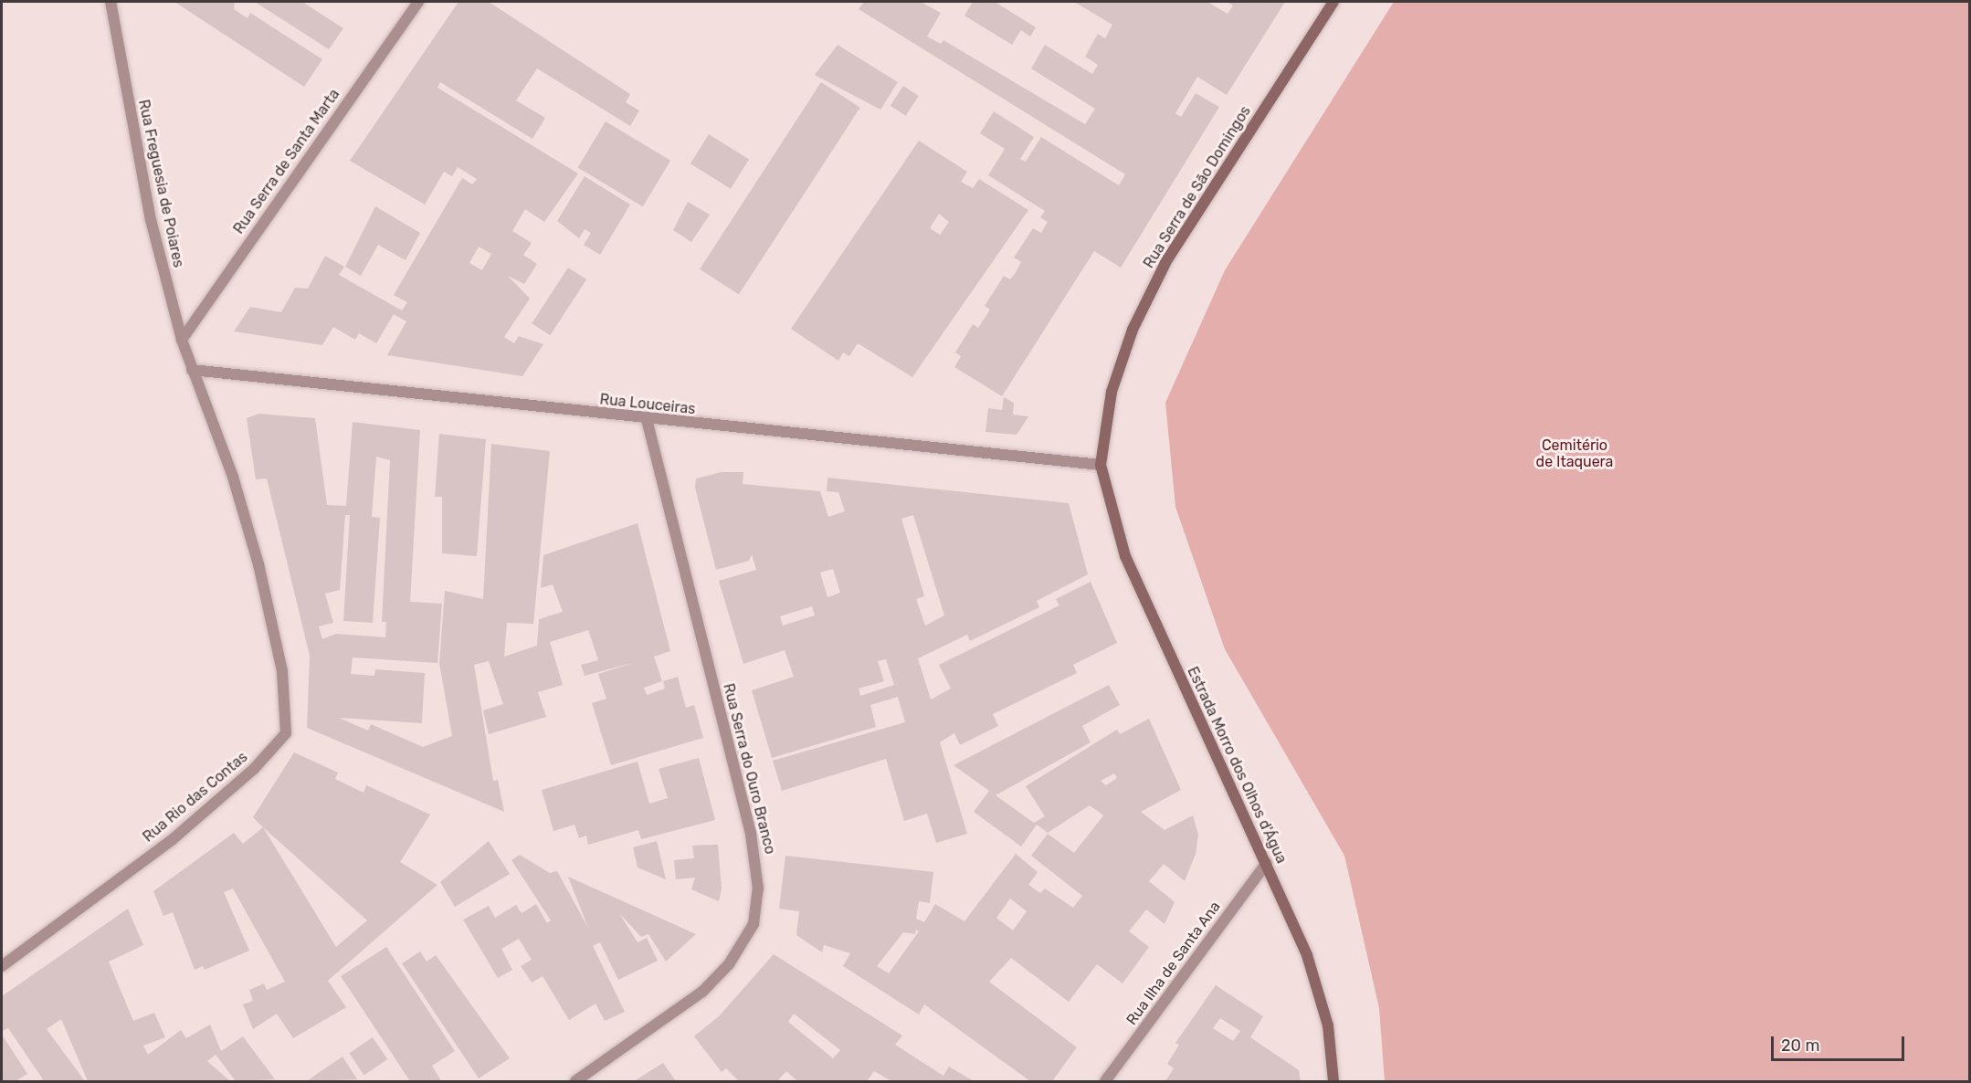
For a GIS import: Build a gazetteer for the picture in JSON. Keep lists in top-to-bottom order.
{
  "streets": {
    "main road": ["Rua Serra de São Domingos", "Estrada Morro dos Olhos d'Água"],
    "street": [
      "Rua Serra de Santa Marta",
      "Rua Freguesia de Poiares",
      "Rua Louceiras",
      "Rua Serra do Ouro Branco",
      "Rua Rio das Contas",
      "Rua Ilha de Santa Ana"
    ]
  },
  "crossings": [
    ["Rua Serra de Santa Marta", "Rua Freguesia de Poiares"],
    ["Rua Freguesia de Poiares", "Rua Louceiras"],
    ["Rua Freguesia de Poiares", "Rua Rio das Contas"],
    ["Rua Serra de São Domingos", "Rua Louceiras"],
    ["Rua Serra de São Domingos", "Estrada Morro dos Olhos d'Água"],
    ["Rua Louceiras", "Estrada Morro dos Olhos d'Água"],
    ["Rua Louceiras", "Rua Serra do Ouro Branco"],
    ["Rua Louceiras", "Rua Rio das Contas"],
    ["Estrada Morro dos Olhos d'Água", "Rua Ilha de Santa Ana"]
  ],
  "parks": ["Cemitério de Itaquera"],
  "scale_bar": "20 m"
}
